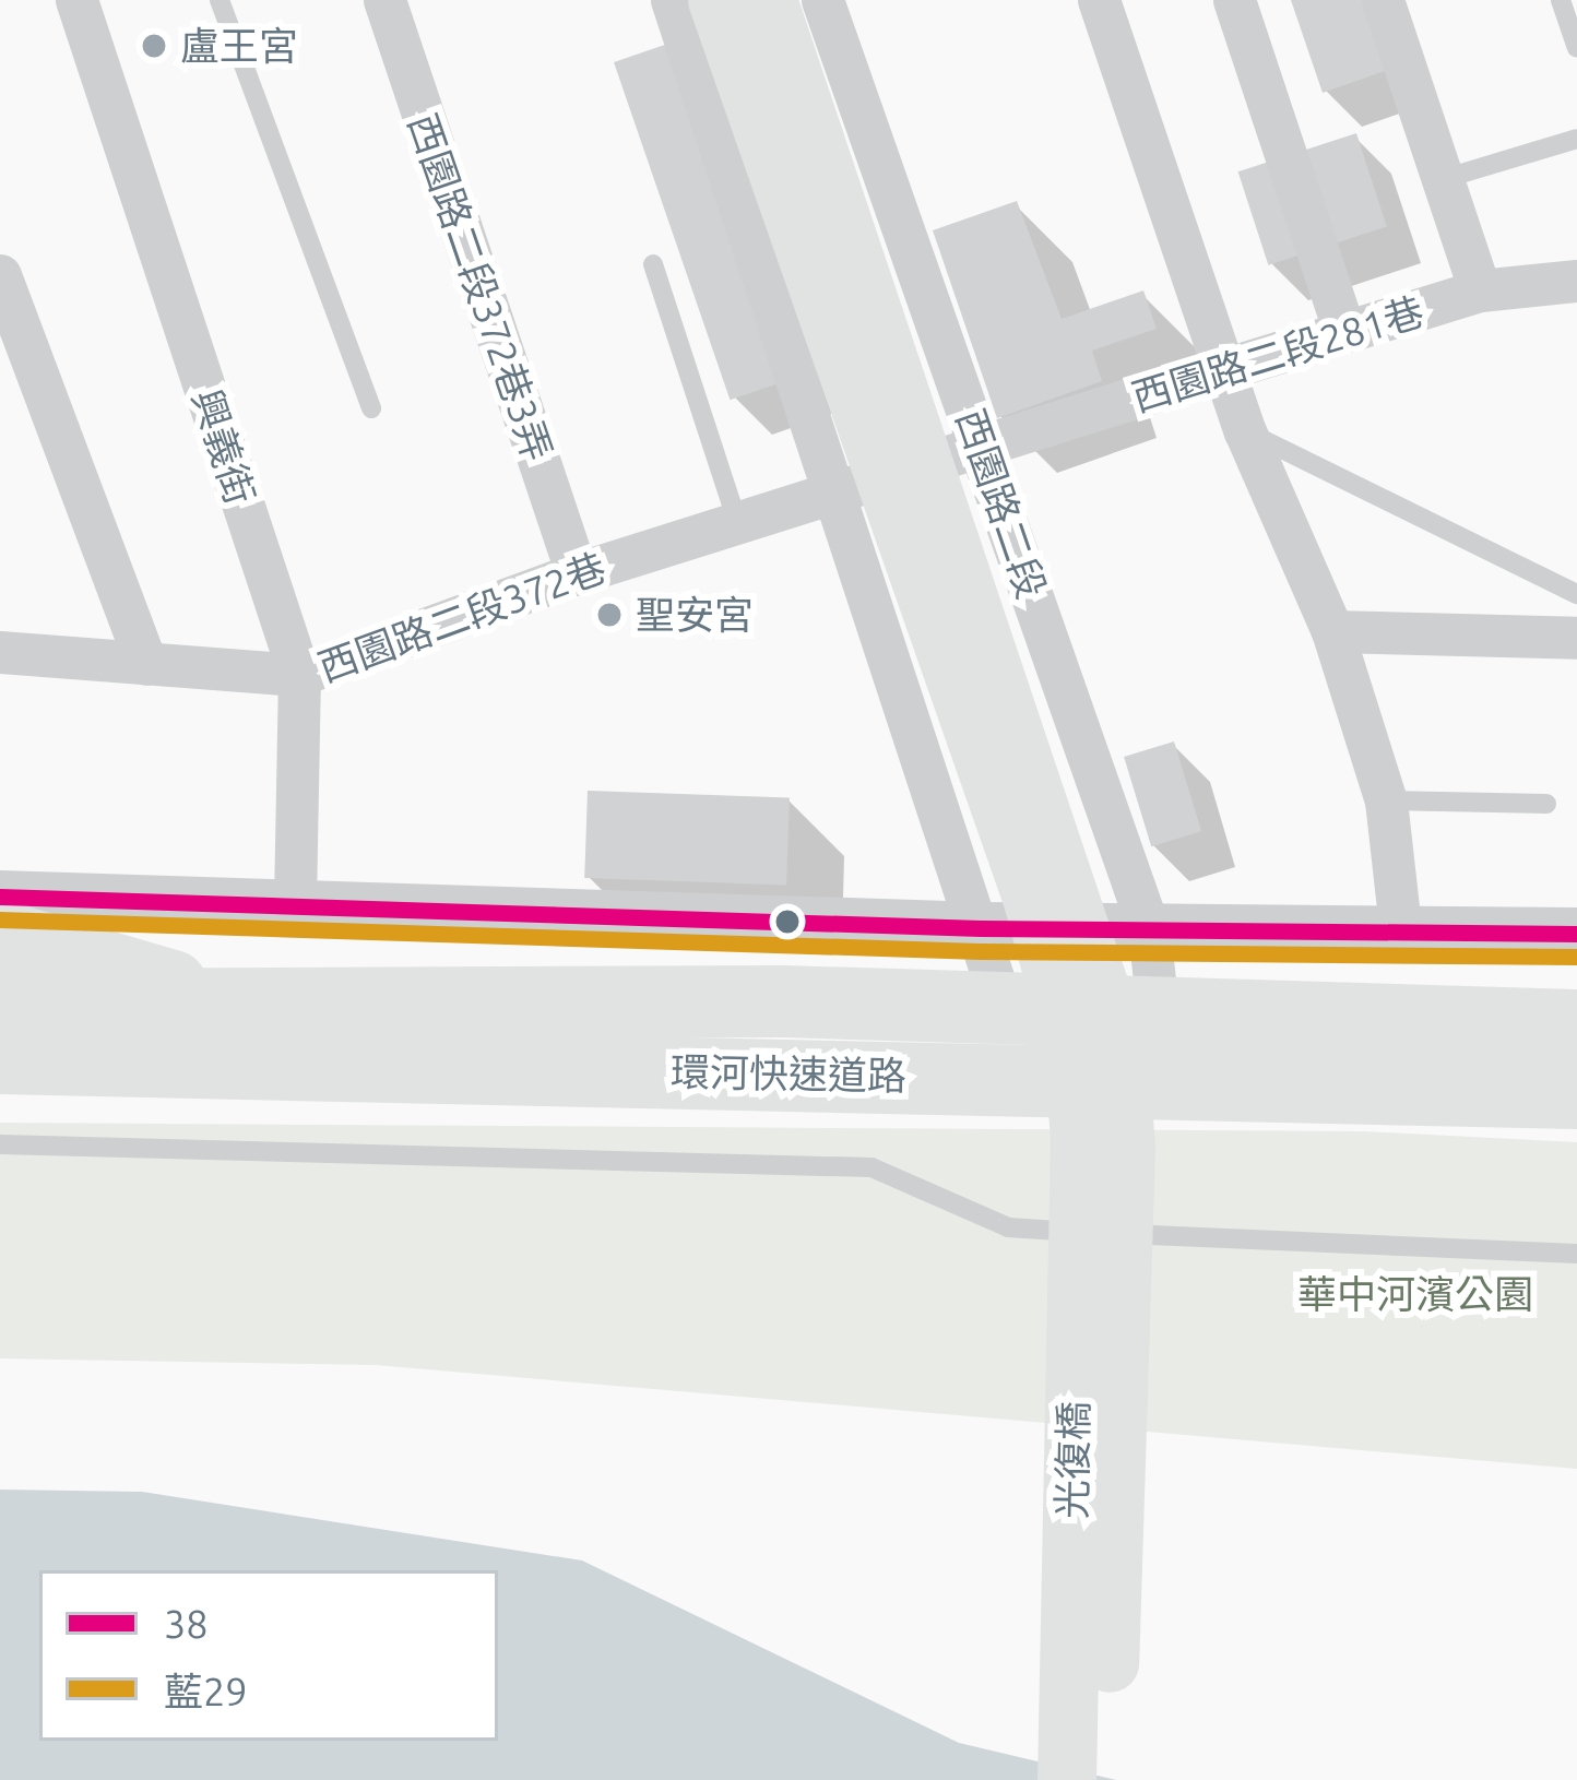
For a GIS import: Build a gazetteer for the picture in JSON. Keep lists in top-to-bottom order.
{
  "streets": {
    "highway": ["環河快速道路"],
    "main road": ["光復橋"],
    "street": [
      "西園路二段372巷3弄",
      "西園路二段281巷",
      "興義街",
      "西園路二段",
      "西園路二段372巷"
    ]
  },
  "crossings": [
    ["西園路二段372巷3弄", "西園路二段372巷"],
    ["西園路二段281巷", "西園路二段"],
    ["西園路二段281巷", "西園路二段372巷"],
    ["興義街", "西園路二段372巷"],
    ["西園路二段", "環河快速道路"]
  ],
  "parks": ["華中河濱公園"],
  "places": ["盧王宮", "聖安宮"],
  "lines": ["transit line 38", "transit line 藍29"],
  "legend": ["38", "藍29"]
}
